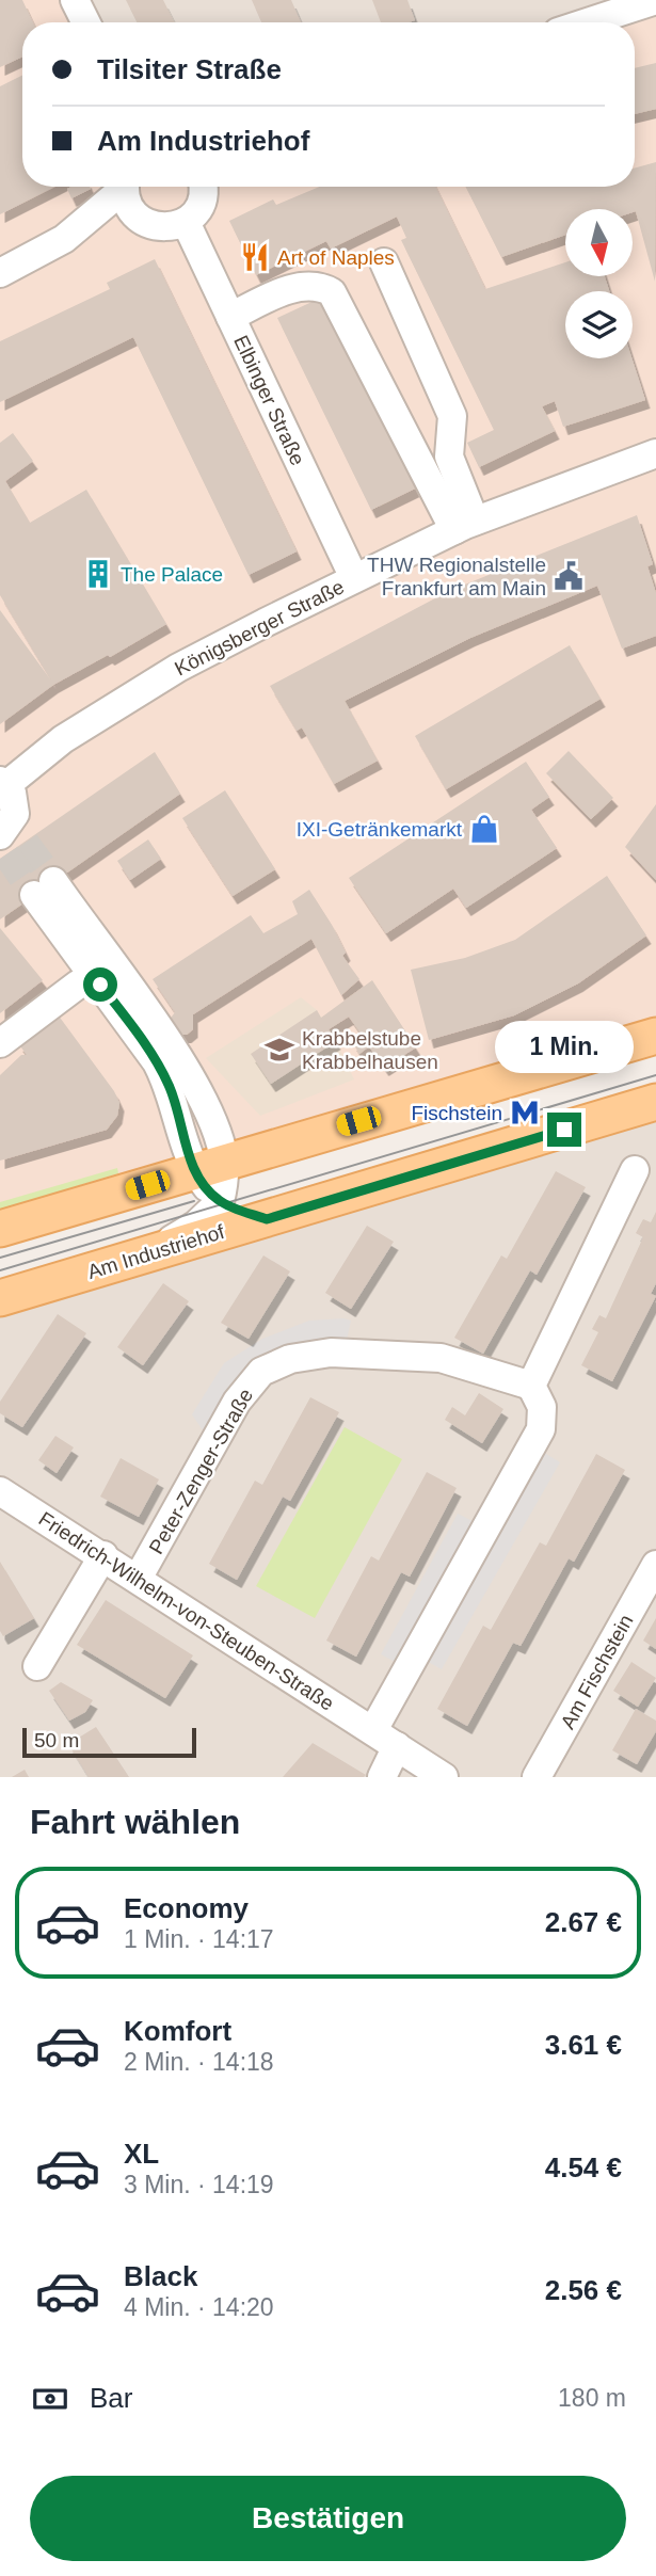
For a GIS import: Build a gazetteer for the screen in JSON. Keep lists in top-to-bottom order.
{
  "streets": {
    "main road": ["Am Industriehof"],
    "street": [
      "Elbinger Straße",
      "Königsberger Straße",
      "Peter-Zenger-Straße",
      "Friedrich-Wilhelm-von-Steuben-Straße",
      "Am Fischstein"
    ]
  },
  "crossings": [
    ["Elbinger Straße", "Königsberger Straße"],
    ["Peter-Zenger-Straße", "Friedrich-Wilhelm-von-Steuben-Straße"]
  ],
  "places": {
    "restaurant": ["Art of Naples"],
    "building": ["The Palace"],
    "public building": ["THW Regionalstelle Frankfurt am Main"],
    "shop": ["IXI-Getränkemarkt"],
    "school or university": ["Krabbelstube Krabbelhausen"],
    "metro station": ["Fischstein"]
  },
  "scale_bar": "50 m",
  "north": "bottom",
  "page": {
    "banner": ["Tilsiter Straße", "Am Industriehof"],
    "bubble": "1 Min.",
    "scale": "50 m",
    "heading": "Fahrt wählen",
    "list": [
      {
        "name": "Economy",
        "note": "1 Min. · 14:17",
        "value": "2.67 €"
      },
      {
        "name": "Komfort",
        "note": "2 Min. · 14:18",
        "value": "3.61 €"
      },
      {
        "name": "XL",
        "note": "3 Min. · 14:19",
        "value": "4.54 €"
      },
      {
        "name": "Black",
        "note": "4 Min. · 14:20",
        "value": "2.56 €"
      }
    ],
    "pay": ["Bar", "180 m"],
    "buttons": "Bestätigen"
  }
}
